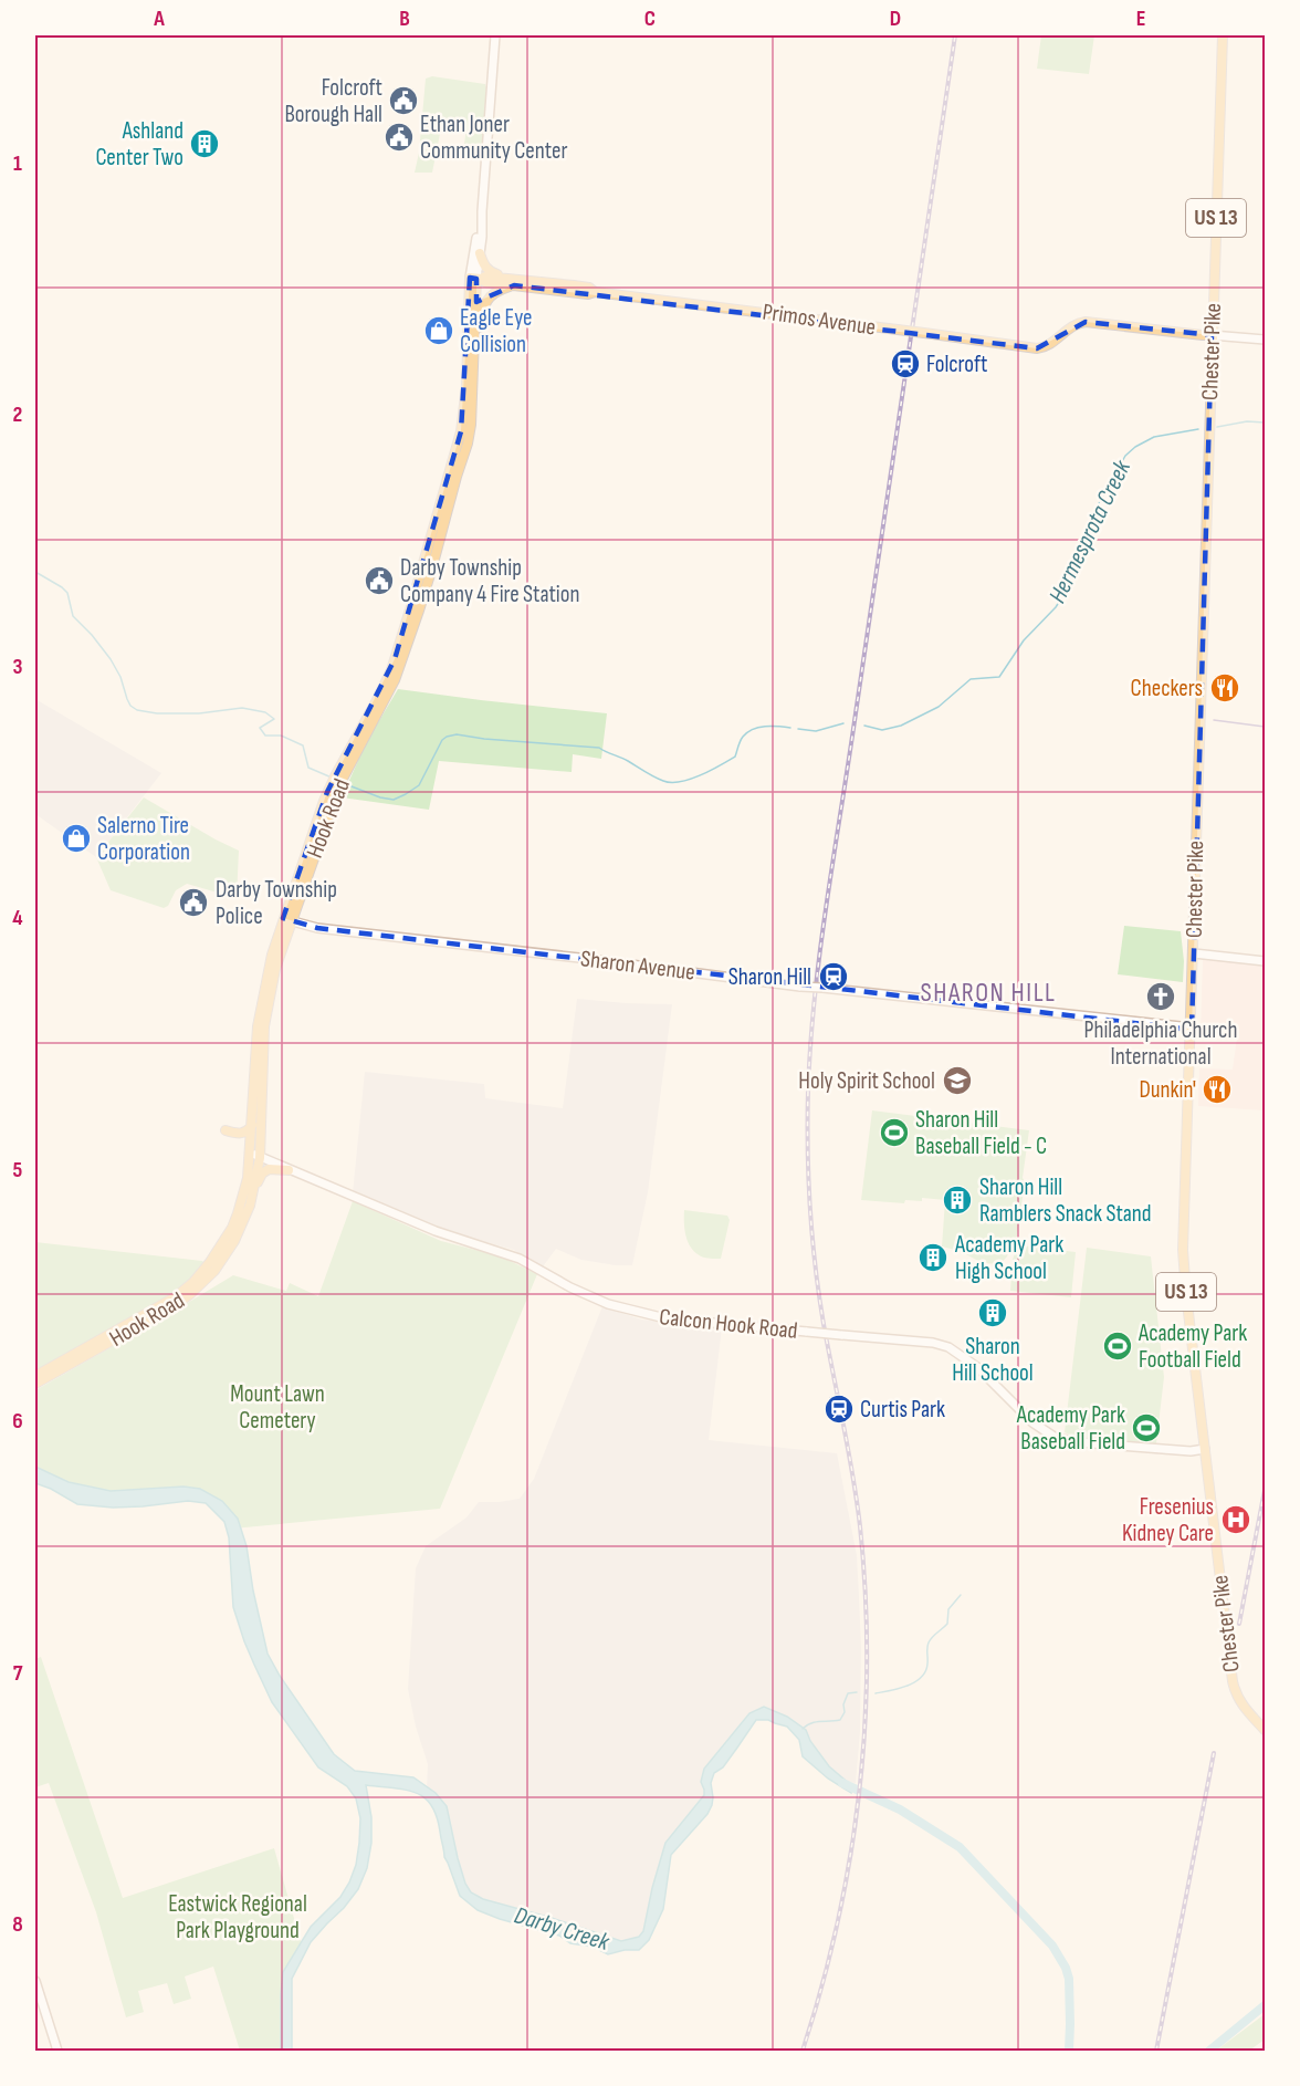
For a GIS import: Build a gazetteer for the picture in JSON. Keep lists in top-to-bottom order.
{
  "streets": {
    "main road": [
      "US 13",
      "Primos Avenue",
      "Chester Pike",
      "Hook Road"
    ],
    "street": ["Sharon Avenue", "Calcon Hook Road"]
  },
  "crossings": [
    ["Primos Avenue", "Chester Pike"],
    ["Primos Avenue", "Hook Road"],
    ["Chester Pike", "Sharon Avenue"],
    ["Chester Pike", "Calcon Hook Road"],
    ["Hook Road", "Sharon Avenue"],
    ["Hook Road", "Calcon Hook Road"]
  ],
  "districts": ["SHARON HILL"],
  "water": ["Hermesprota Creek", "Darby Creek"],
  "parks": ["Mount Lawn Cemetery", "Eastwick Regional Park Playground"],
  "places": {
    "public building": [
      "Folcroft Borough Hall",
      "Ethan Joner Community Center",
      "Darby Township Company 4 Fire Station",
      "Darby Township Police"
    ],
    "building": [
      "Ashland Center Two",
      "Sharon Hill Ramblers Snack Stand",
      "Academy Park High School",
      "Sharon Hill School"
    ],
    "shop": ["Eagle Eye Collision", "Salerno Tire Corporation"],
    "station": ["Folcroft", "Sharon Hill", "Curtis Park"],
    "restaurant": ["Checkers", "Dunkin'"],
    "church": ["Philadelphia Church International"],
    "school or university": ["Holy Spirit School"],
    "sports": ["Sharon Hill Baseball Field - C", "Academy Park Football Field", "Academy Park Baseball Field"],
    "hospital": ["Fresenius Kidney Care"]
  },
  "grid": {
    "columns": [
      "A",
      "B",
      "C",
      "D",
      "E"
    ],
    "rows": [
      "1",
      "2",
      "3",
      "4",
      "5",
      "6",
      "7",
      "8"
    ]
  }
}
